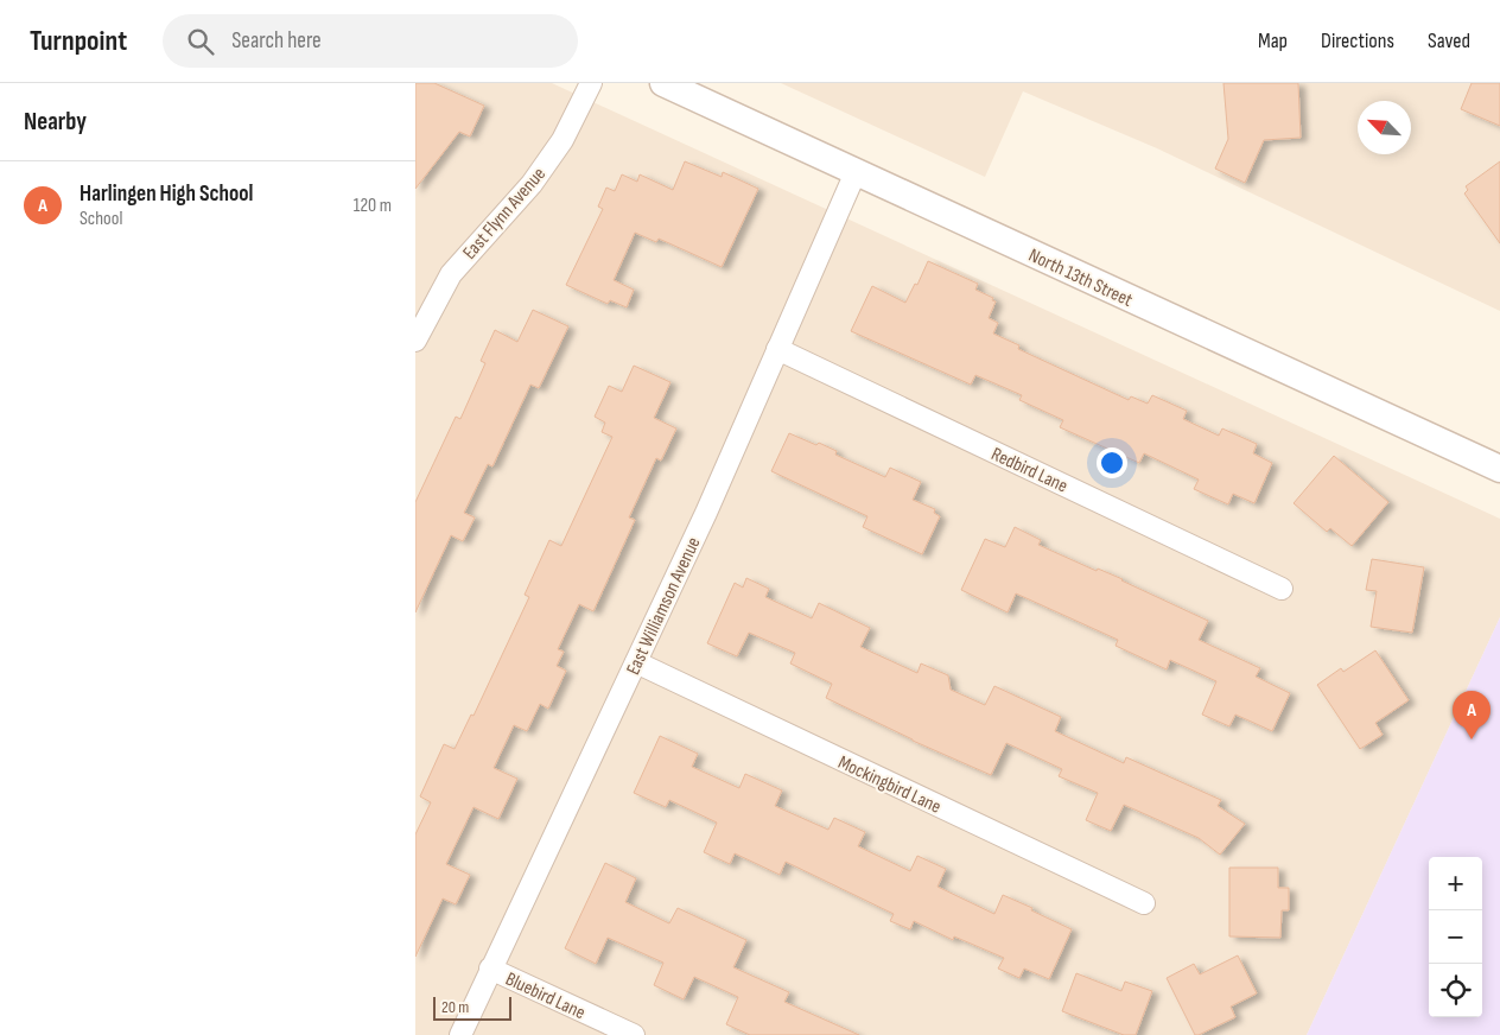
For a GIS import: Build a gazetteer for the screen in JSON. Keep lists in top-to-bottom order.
{
  "streets": {
    "street": [
      "East Flynn Avenue",
      "North 13th Street",
      "Redbird Lane",
      "East Williamson Avenue",
      "Mockingbird Lane",
      "Bluebird Lane"
    ]
  },
  "crossings": [
    ["North 13th Street", "East Williamson Avenue"],
    ["Redbird Lane", "East Williamson Avenue"],
    ["East Williamson Avenue", "Mockingbird Lane"],
    ["East Williamson Avenue", "Bluebird Lane"]
  ],
  "scale_bar": "20 m",
  "north": "top left",
  "page": {
    "header": "Turnpoint",
    "search": "Search here",
    "nav": ["Map", "Directions", "Saved"],
    "heading": "Nearby",
    "list": [
      {
        "mark": "A",
        "name": "Harlingen High School",
        "note": "School",
        "value": "120 m"
      }
    ],
    "pins": "A",
    "map_buttons": ["+", "−"],
    "scale": "20 m"
  }
}
